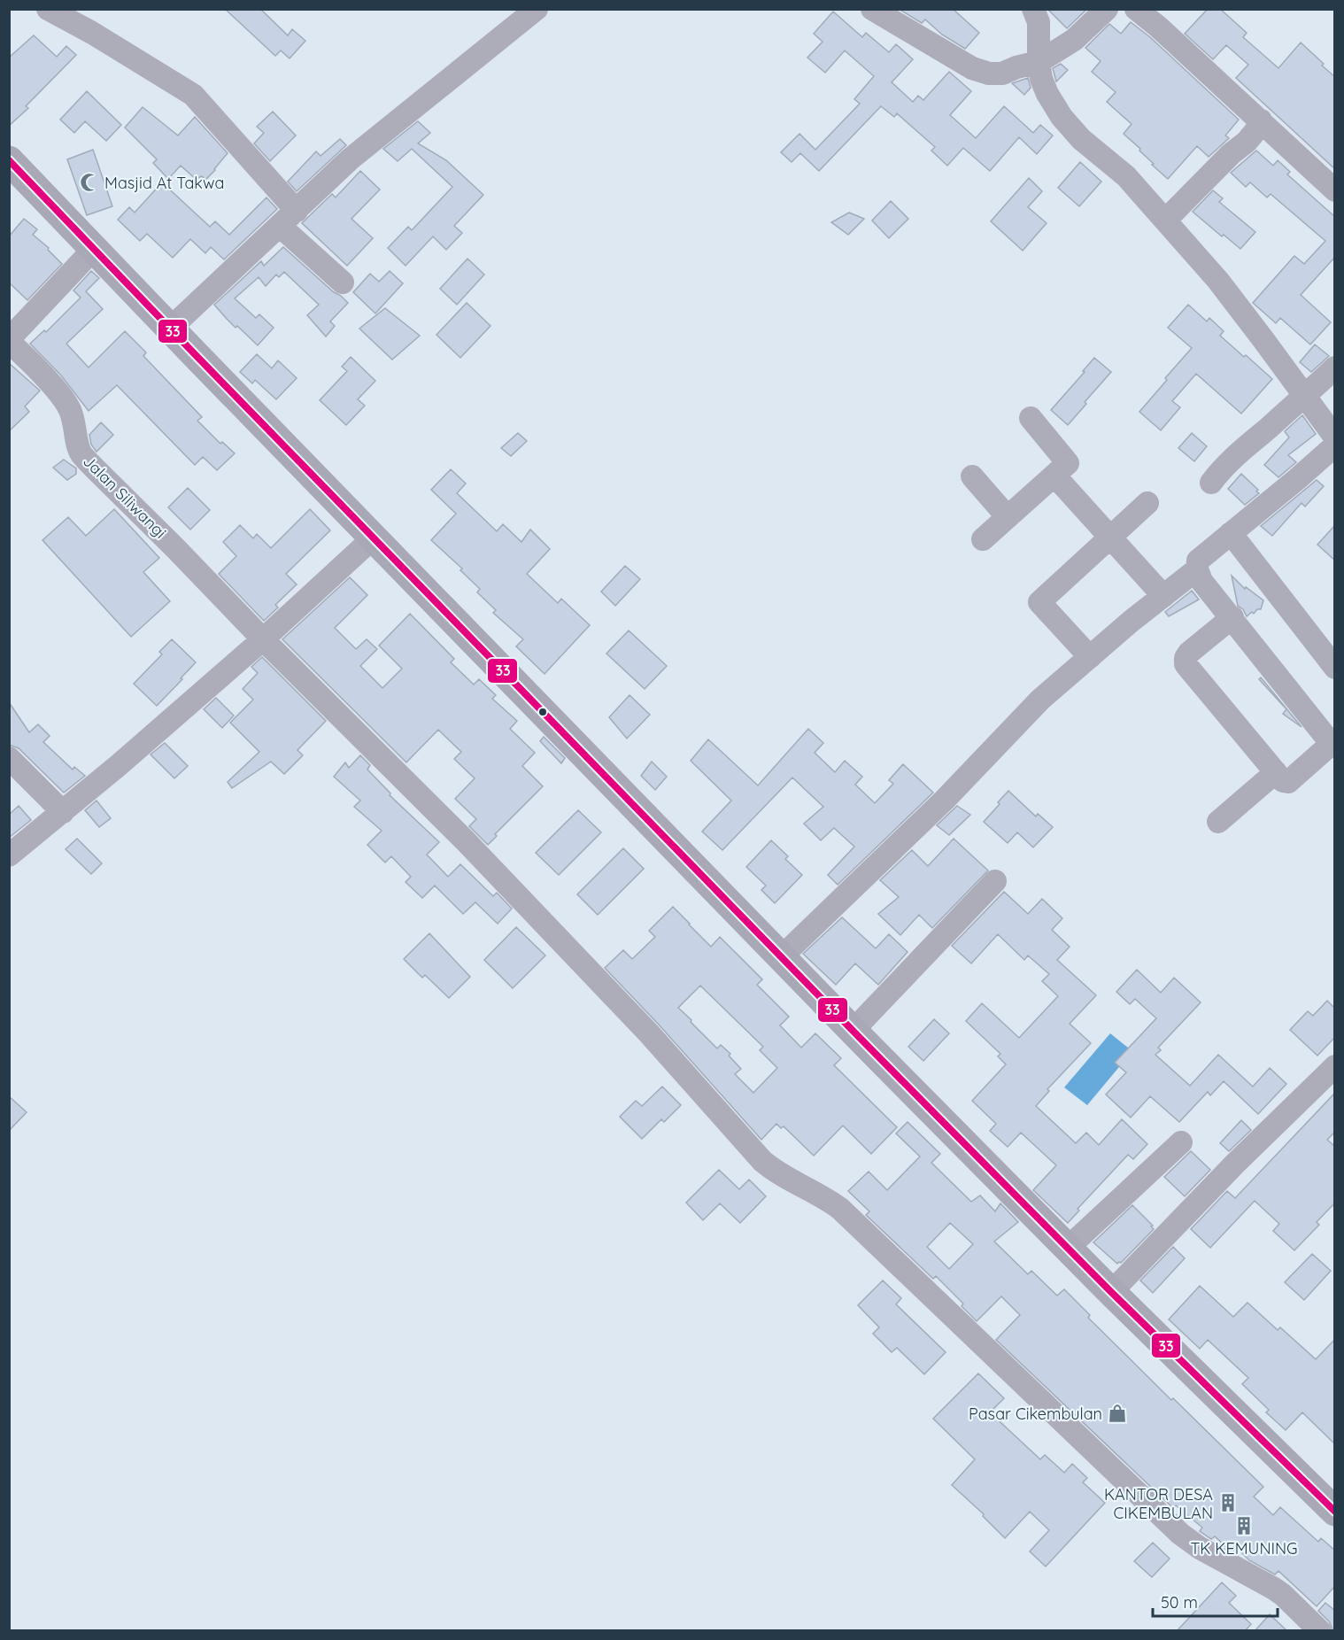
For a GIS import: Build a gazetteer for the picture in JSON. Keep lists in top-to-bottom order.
{
  "streets": {
    "street": ["Jalan Siliwangi"]
  },
  "places": {
    "mosque": ["Masjid At Takwa"],
    "shop": ["Pasar Cikembulan"],
    "building": ["KANTOR DESA CIKEMBULAN", "TK KEMUNING"]
  },
  "lines": ["transit line 33"],
  "scale_bar": "50 m"
}
